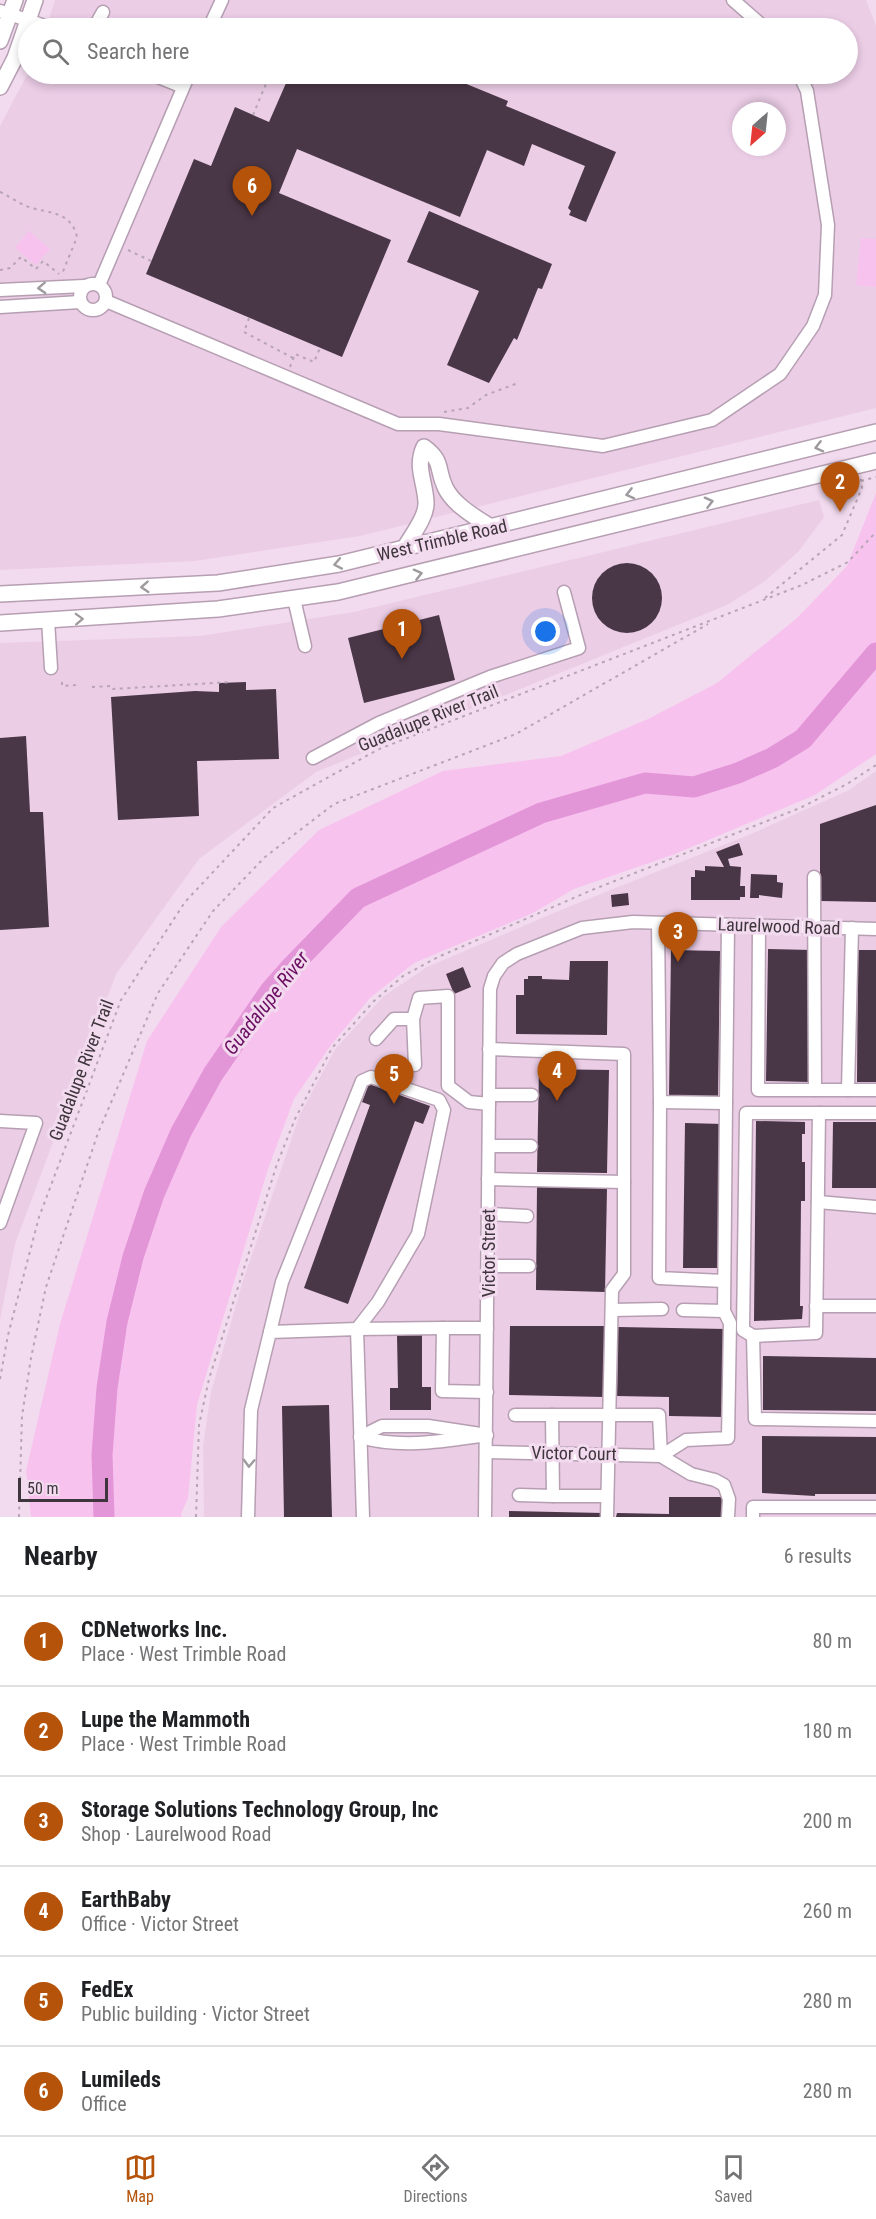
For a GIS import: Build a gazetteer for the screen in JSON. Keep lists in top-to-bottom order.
{
  "streets": {
    "main road": ["West Trimble Road"],
    "street": ["Laurelwood Road", "Victor Street", "Victor Court"],
    "path": ["Guadalupe River Trail"]
  },
  "crossings": [
    ["West Trimble Road", "Guadalupe River Trail"],
    ["Laurelwood Road", "Victor Street"],
    ["Victor Street", "Victor Court"]
  ],
  "water": ["Guadalupe River"],
  "scale_bar": "50 m",
  "north": "bottom left",
  "page": {
    "search": "Search here",
    "pins": [
      "6",
      "2",
      "1",
      "3",
      "4",
      "5"
    ],
    "scale": "50 m",
    "heading": ["Nearby", "6 results"],
    "list": [
      {
        "mark": "1",
        "name": "CDNetworks Inc.",
        "note": "Place · West Trimble Road",
        "value": "80 m"
      },
      {
        "mark": "2",
        "name": "Lupe the Mammoth",
        "note": "Place · West Trimble Road",
        "value": "180 m"
      },
      {
        "mark": "3",
        "name": "Storage Solutions Technology Group, Inc",
        "note": "Shop · Laurelwood Road",
        "value": "200 m"
      },
      {
        "mark": "4",
        "name": "EarthBaby",
        "note": "Office · Victor Street",
        "value": "260 m"
      },
      {
        "mark": "5",
        "name": "FedEx",
        "note": "Public building · Victor Street",
        "value": "280 m"
      },
      {
        "mark": "6",
        "name": "Lumileds",
        "note": "Office",
        "value": "280 m"
      }
    ],
    "nav": ["Map", "Directions", "Saved"]
  }
}
